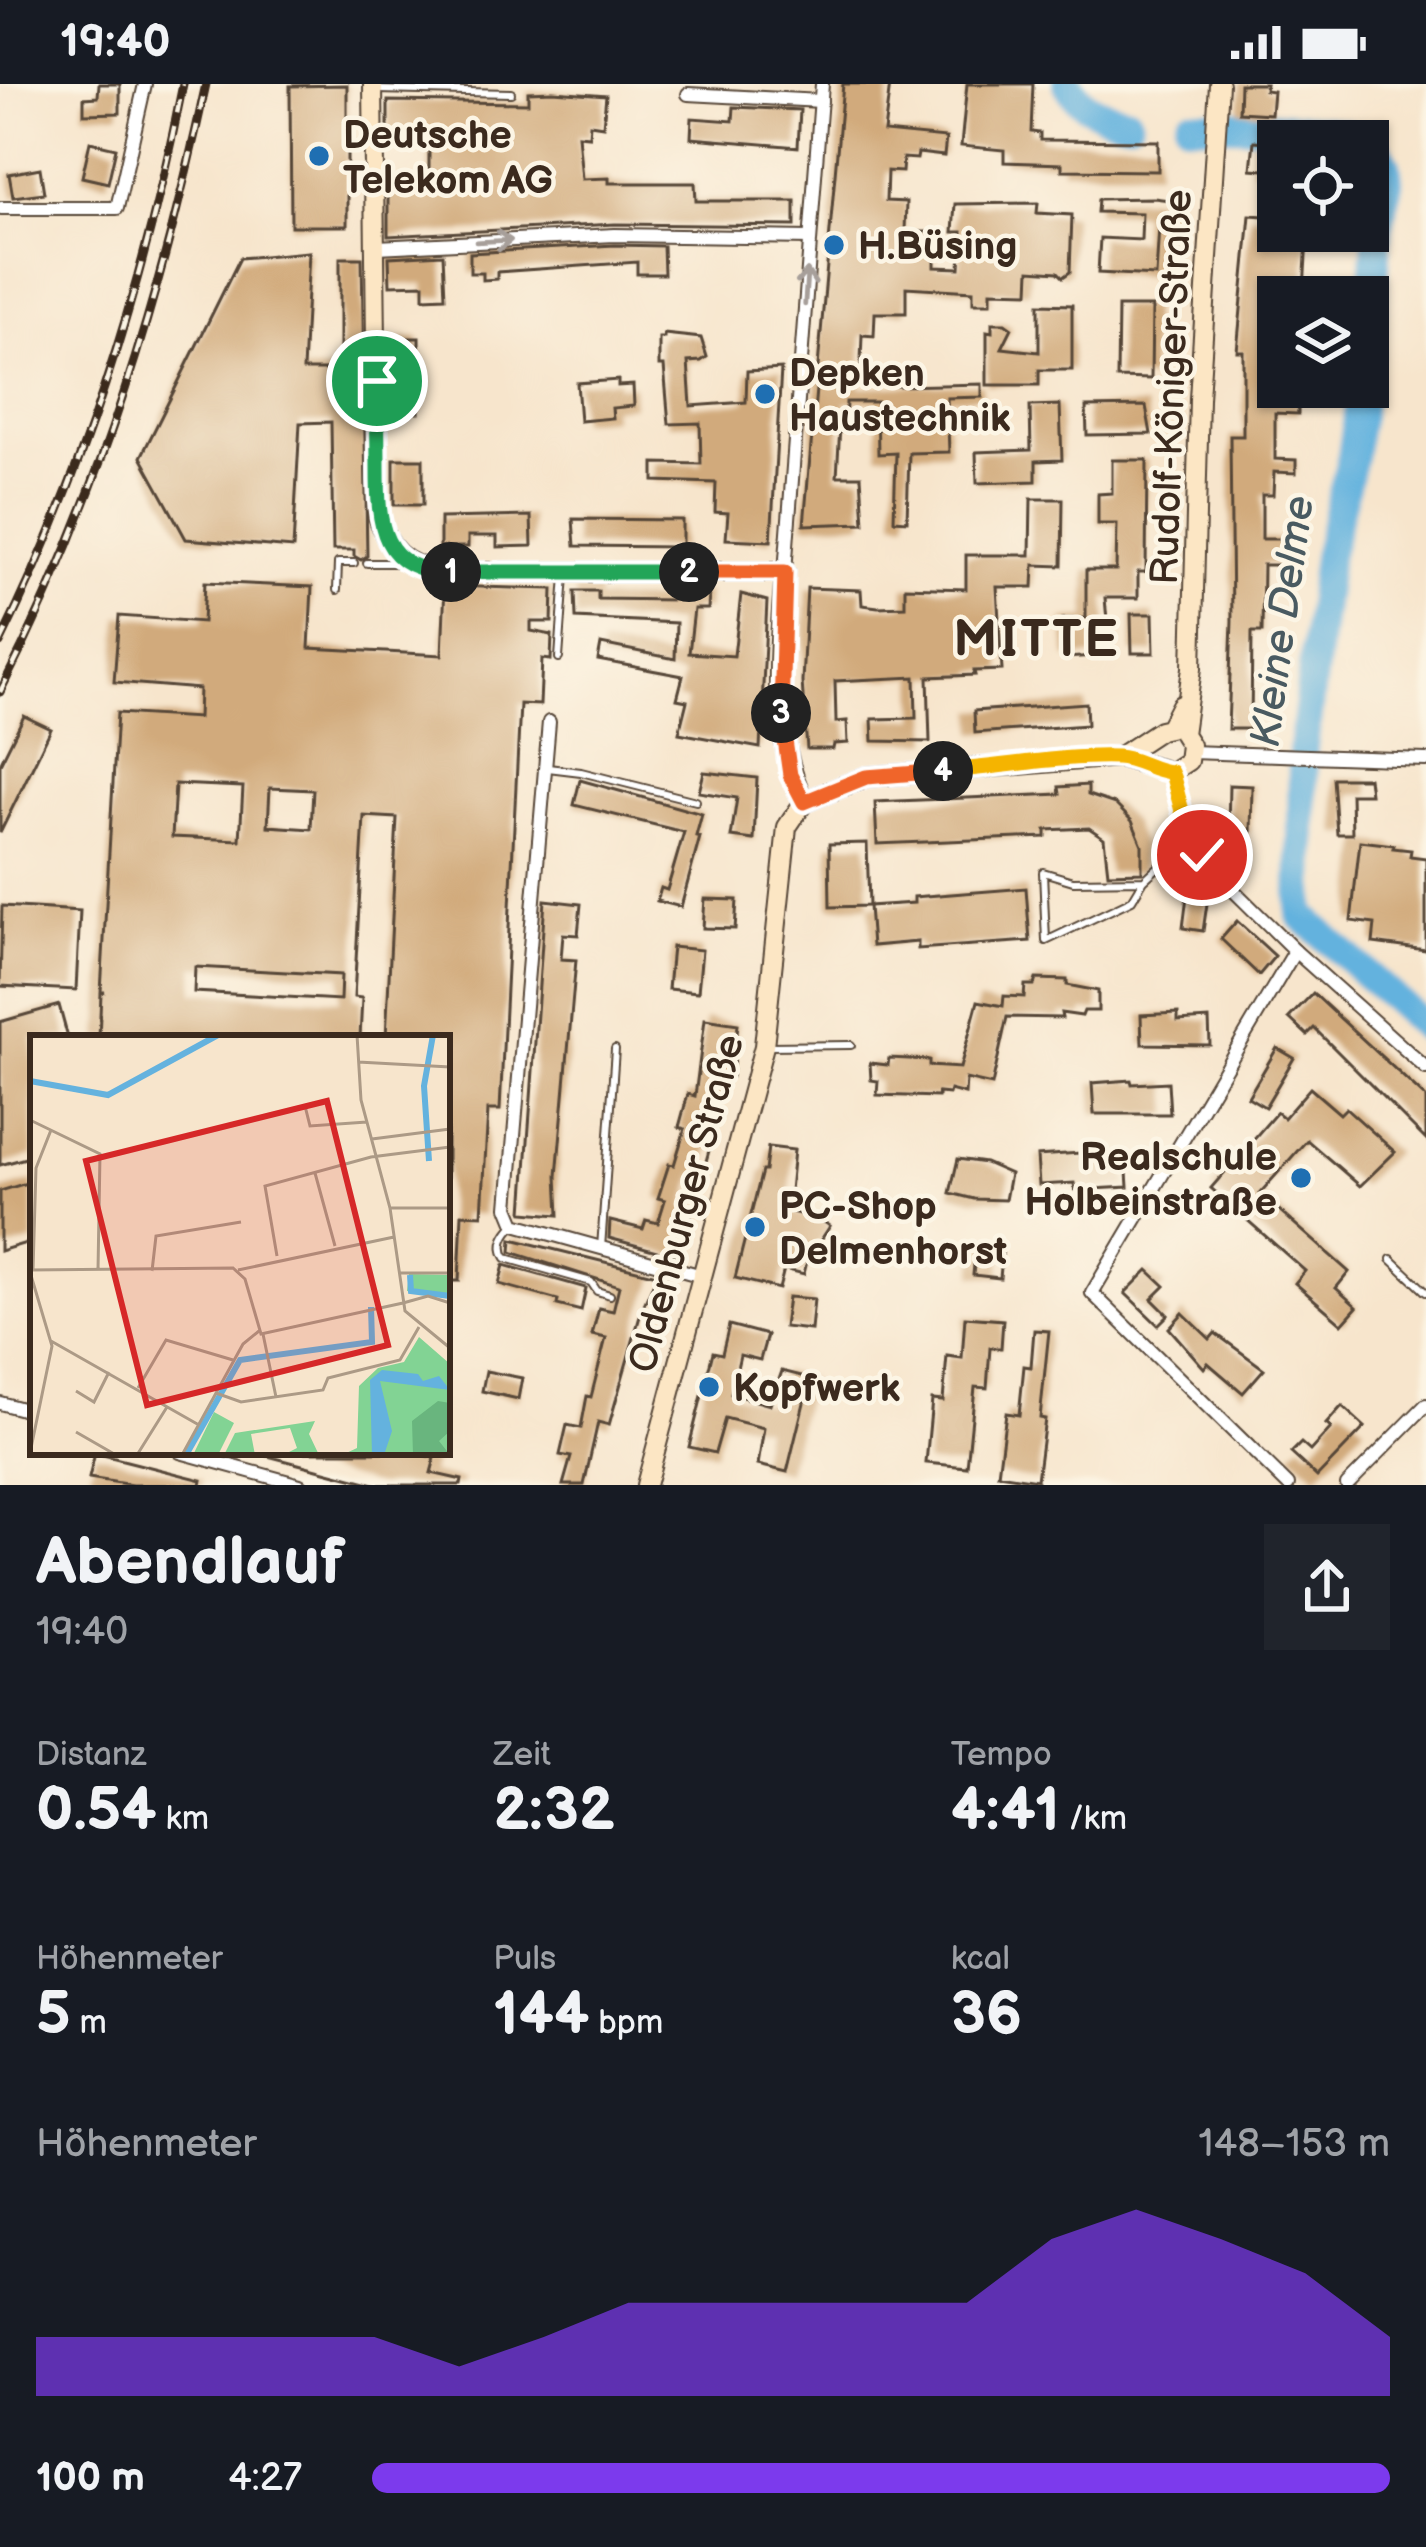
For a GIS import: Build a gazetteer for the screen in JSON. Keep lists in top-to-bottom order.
{
  "streets": {
    "main road": ["Rudolf-Königer-Straße", "Oldenburger Straße"]
  },
  "districts": ["MITTE"],
  "water": ["Kleine Delme"],
  "places": [
    "Deutsche Telekom AG",
    "H.Büsing",
    "Depken Haustechnik",
    "Realschule Holbeinstraße",
    "PC-Shop Delmenhorst",
    "Kopfwerk"
  ],
  "page": {
    "status": "19:40",
    "pins": [
      "1",
      "2",
      "3",
      "4"
    ],
    "heading": ["Abendlauf", "19:40"],
    "stats": [
      ["Distanz", "0.54 km"],
      ["Zeit", "2:32"],
      ["Tempo", "4:41 /km"],
      ["Höhenmeter", "5 m"],
      ["Puls", "144 bpm"],
      ["kcal", "36"]
    ],
    "chart": ["Höhenmeter", "148–153 m"],
    "list": [
      {
        "name": "100 m",
        "note": "4:27"
      }
    ]
  }
}
